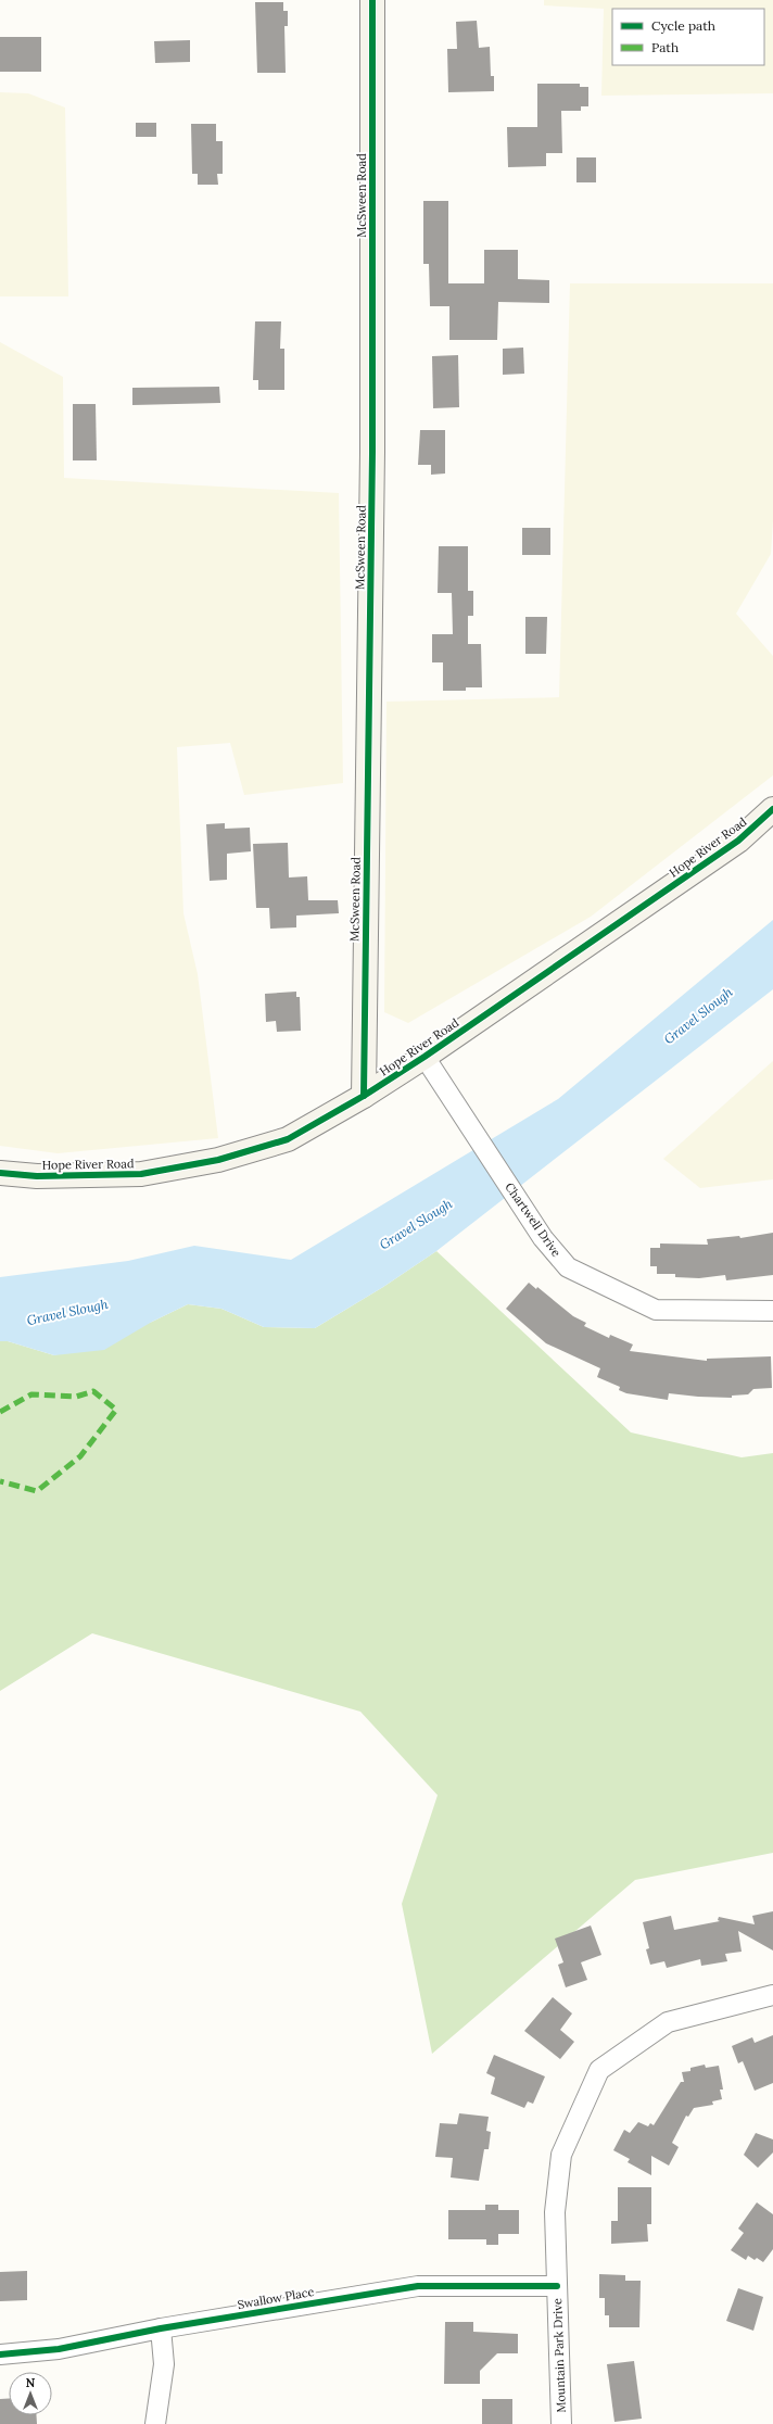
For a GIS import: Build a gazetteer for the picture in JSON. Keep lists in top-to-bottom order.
{
  "streets": {
    "street": [
      "McSween Road",
      "Hope River Road",
      "Chartwell Drive",
      "Swallow Place",
      "Mountain Park Drive"
    ]
  },
  "crossings": [
    ["McSween Road", "Hope River Road"],
    ["Hope River Road", "Chartwell Drive"],
    ["Swallow Place", "Mountain Park Drive"]
  ],
  "water": ["Gravel Slough"],
  "legend": ["Cycle path", "Path"],
  "north": "top"
}
